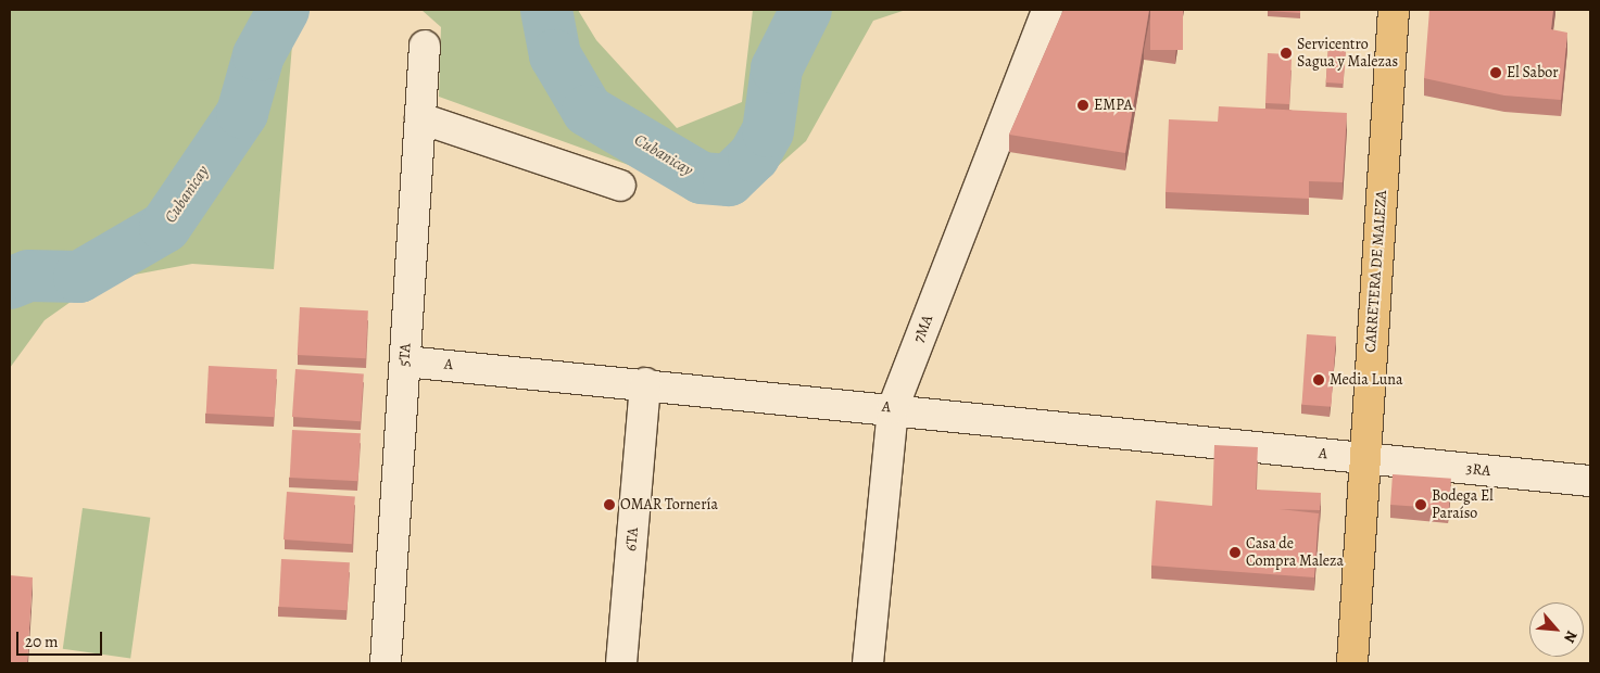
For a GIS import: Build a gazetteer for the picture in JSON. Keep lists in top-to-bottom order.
{
  "streets": {
    "main road": ["CARRETERA DE MALEZA"],
    "street": [
      "7MA",
      "5TA",
      "A",
      "3RA",
      "6TA"
    ]
  },
  "crossings": [
    ["CARRETERA DE MALEZA", "A"],
    ["CARRETERA DE MALEZA", "3RA"],
    ["7MA", "A"],
    ["5TA", "A"],
    ["A", "3RA"],
    ["A", "6TA"]
  ],
  "water": ["Cubanicay"],
  "places": [
    "Servicentro Sagua y Malezas",
    "El Sabor",
    "EMPA",
    "Media Luna",
    "OMAR Tornería",
    "Bodega El Paraíso",
    "Casa de Compra Maleza"
  ],
  "scale_bar": "20 m",
  "north": "bottom right"
}
